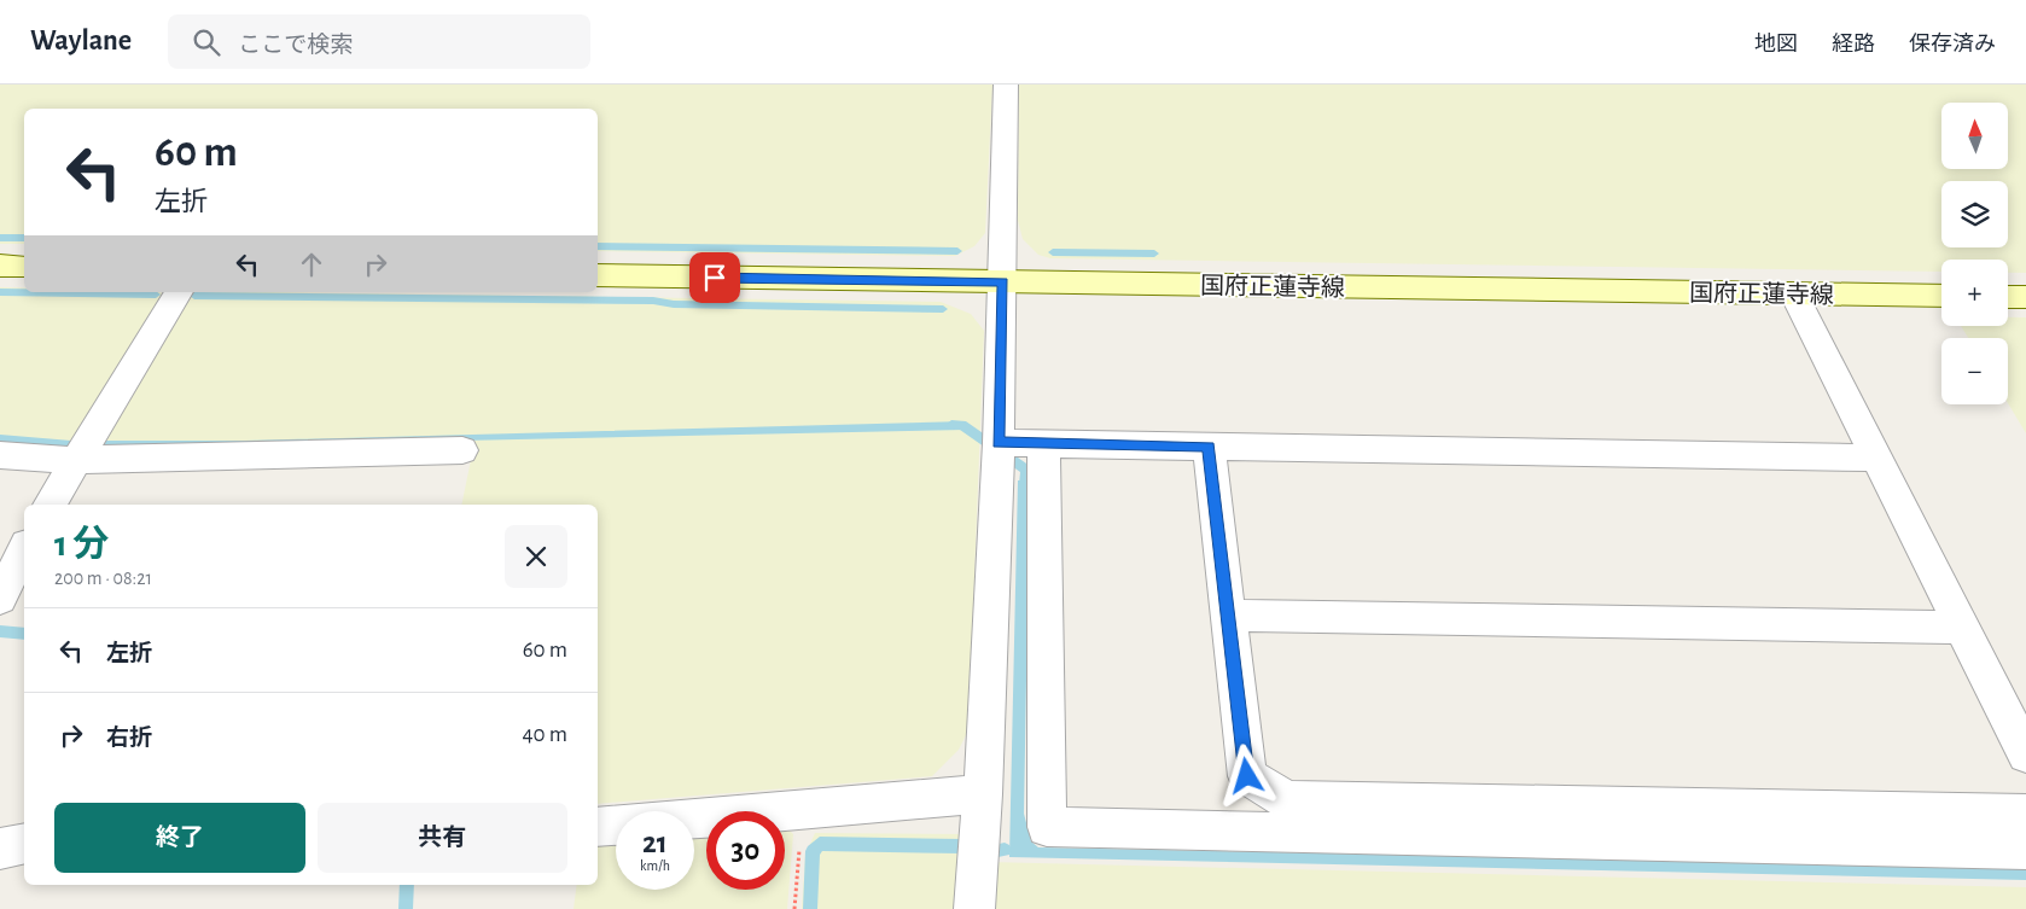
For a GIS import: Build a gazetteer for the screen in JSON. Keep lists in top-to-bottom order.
{
  "streets": {
    "main road": ["国府正蓮寺線"]
  },
  "north": "top",
  "page": {
    "header": "Waylane",
    "search": "ここで検索",
    "nav": ["地図", "経路", "保存済み"],
    "map_buttons": ["+", "−"],
    "turn": ["60 m", "左折"],
    "heading": ["1 分", "200 m · 08:21"],
    "list": [
      {
        "name": "左折",
        "value": "60 m"
      },
      {
        "name": "右折",
        "value": "40 m"
      }
    ],
    "buttons": ["終了", "共有"],
    "speed": "21 km/h",
    "limit": "30"
  }
}
